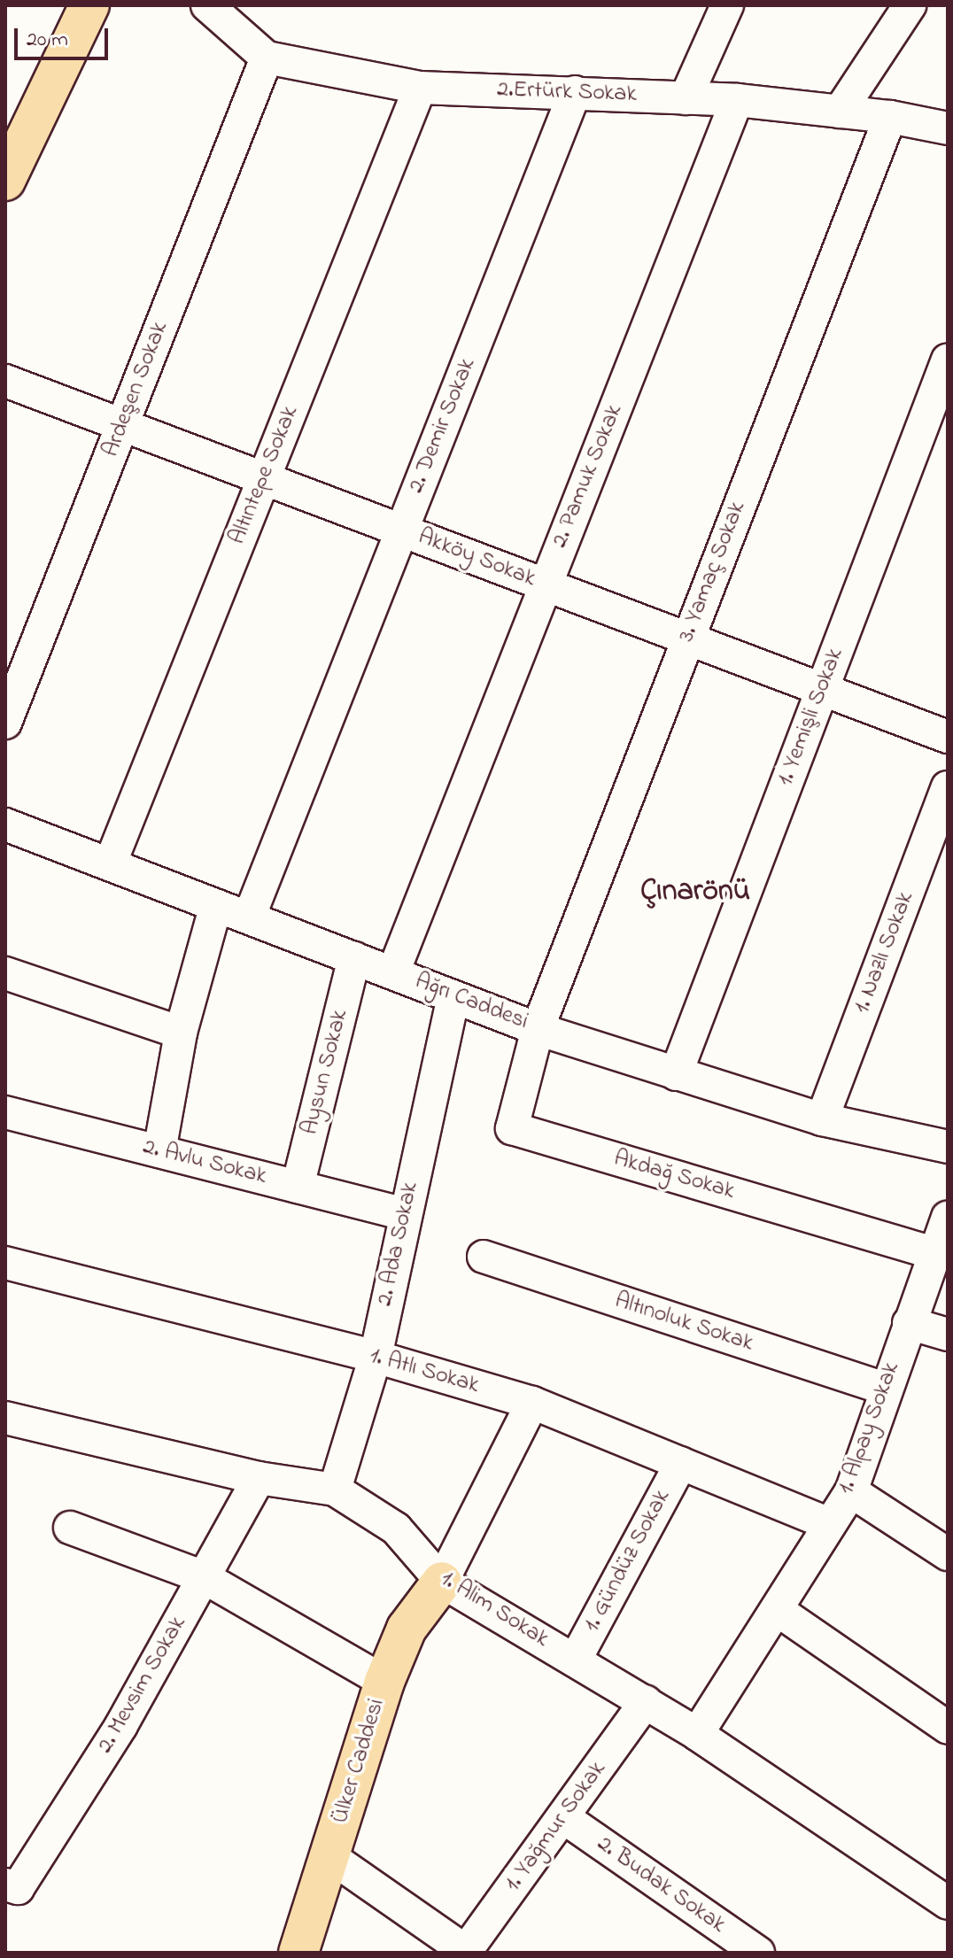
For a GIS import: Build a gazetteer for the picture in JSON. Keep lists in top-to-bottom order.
{
  "streets": {
    "main road": ["Ülker Caddesi"],
    "street": [
      "2.Ertürk Sokak",
      "Ardeşen Sokak",
      "2. Demir Sokak",
      "Altıntepe Sokak",
      "2. Pamuk Sokak",
      "Akköy Sokak",
      "3. Yamaç Sokak",
      "1. Yemişli Sokak",
      "1. Nazlı Sokak",
      "Ağrı Caddesi",
      "Aysun Sokak",
      "2. Avlu Sokak",
      "Akdağ Sokak",
      "2. Ada Sokak",
      "Altınoluk Sokak",
      "1. Atlı Sokak",
      "1. Alpay Sokak",
      "1. Gündüz Sokak",
      "1. Alim Sokak",
      "2. Mevsim Sokak",
      "1. Yağmur Sokak",
      "2. Budak Sokak"
    ]
  },
  "crossings": [
    ["2.Ertürk Sokak", "Ardeşen Sokak"],
    ["2.Ertürk Sokak", "2. Demir Sokak"],
    ["2.Ertürk Sokak", "Altıntepe Sokak"],
    ["2.Ertürk Sokak", "2. Pamuk Sokak"],
    ["2.Ertürk Sokak", "3. Yamaç Sokak"],
    ["Ardeşen Sokak", "Akköy Sokak"],
    ["2. Demir Sokak", "Akköy Sokak"],
    ["2. Demir Sokak", "Ağrı Caddesi"],
    ["Altıntepe Sokak", "Akköy Sokak"],
    ["Altıntepe Sokak", "Ağrı Caddesi"],
    ["2. Pamuk Sokak", "Akköy Sokak"],
    ["2. Pamuk Sokak", "Ağrı Caddesi"],
    ["Akköy Sokak", "3. Yamaç Sokak"],
    ["Akköy Sokak", "1. Yemişli Sokak"],
    ["3. Yamaç Sokak", "Ağrı Caddesi"],
    ["3. Yamaç Sokak", "Akdağ Sokak"],
    ["1. Yemişli Sokak", "Ağrı Caddesi"],
    ["1. Nazlı Sokak", "Ağrı Caddesi"],
    ["Ağrı Caddesi", "Aysun Sokak"],
    ["Ağrı Caddesi", "Akdağ Sokak"],
    ["Ağrı Caddesi", "2. Ada Sokak"],
    ["Aysun Sokak", "2. Avlu Sokak"],
    ["2. Avlu Sokak", "2. Ada Sokak"],
    ["Akdağ Sokak", "1. Alpay Sokak"],
    ["2. Ada Sokak", "1. Atlı Sokak"],
    ["2. Ada Sokak", "1. Alim Sokak"],
    ["Altınoluk Sokak", "1. Alpay Sokak"],
    ["1. Atlı Sokak", "1. Alpay Sokak"],
    ["1. Atlı Sokak", "1. Gündüz Sokak"],
    ["1. Alpay Sokak", "1. Alim Sokak"],
    ["1. Gündüz Sokak", "1. Alim Sokak"],
    ["1. Alim Sokak", "2. Mevsim Sokak"],
    ["1. Alim Sokak", "Ülker Caddesi"],
    ["1. Alim Sokak", "1. Yağmur Sokak"],
    ["Ülker Caddesi", "1. Yağmur Sokak"],
    ["1. Yağmur Sokak", "2. Budak Sokak"]
  ],
  "districts": ["Çınarönü"],
  "scale_bar": "20 m"
}
